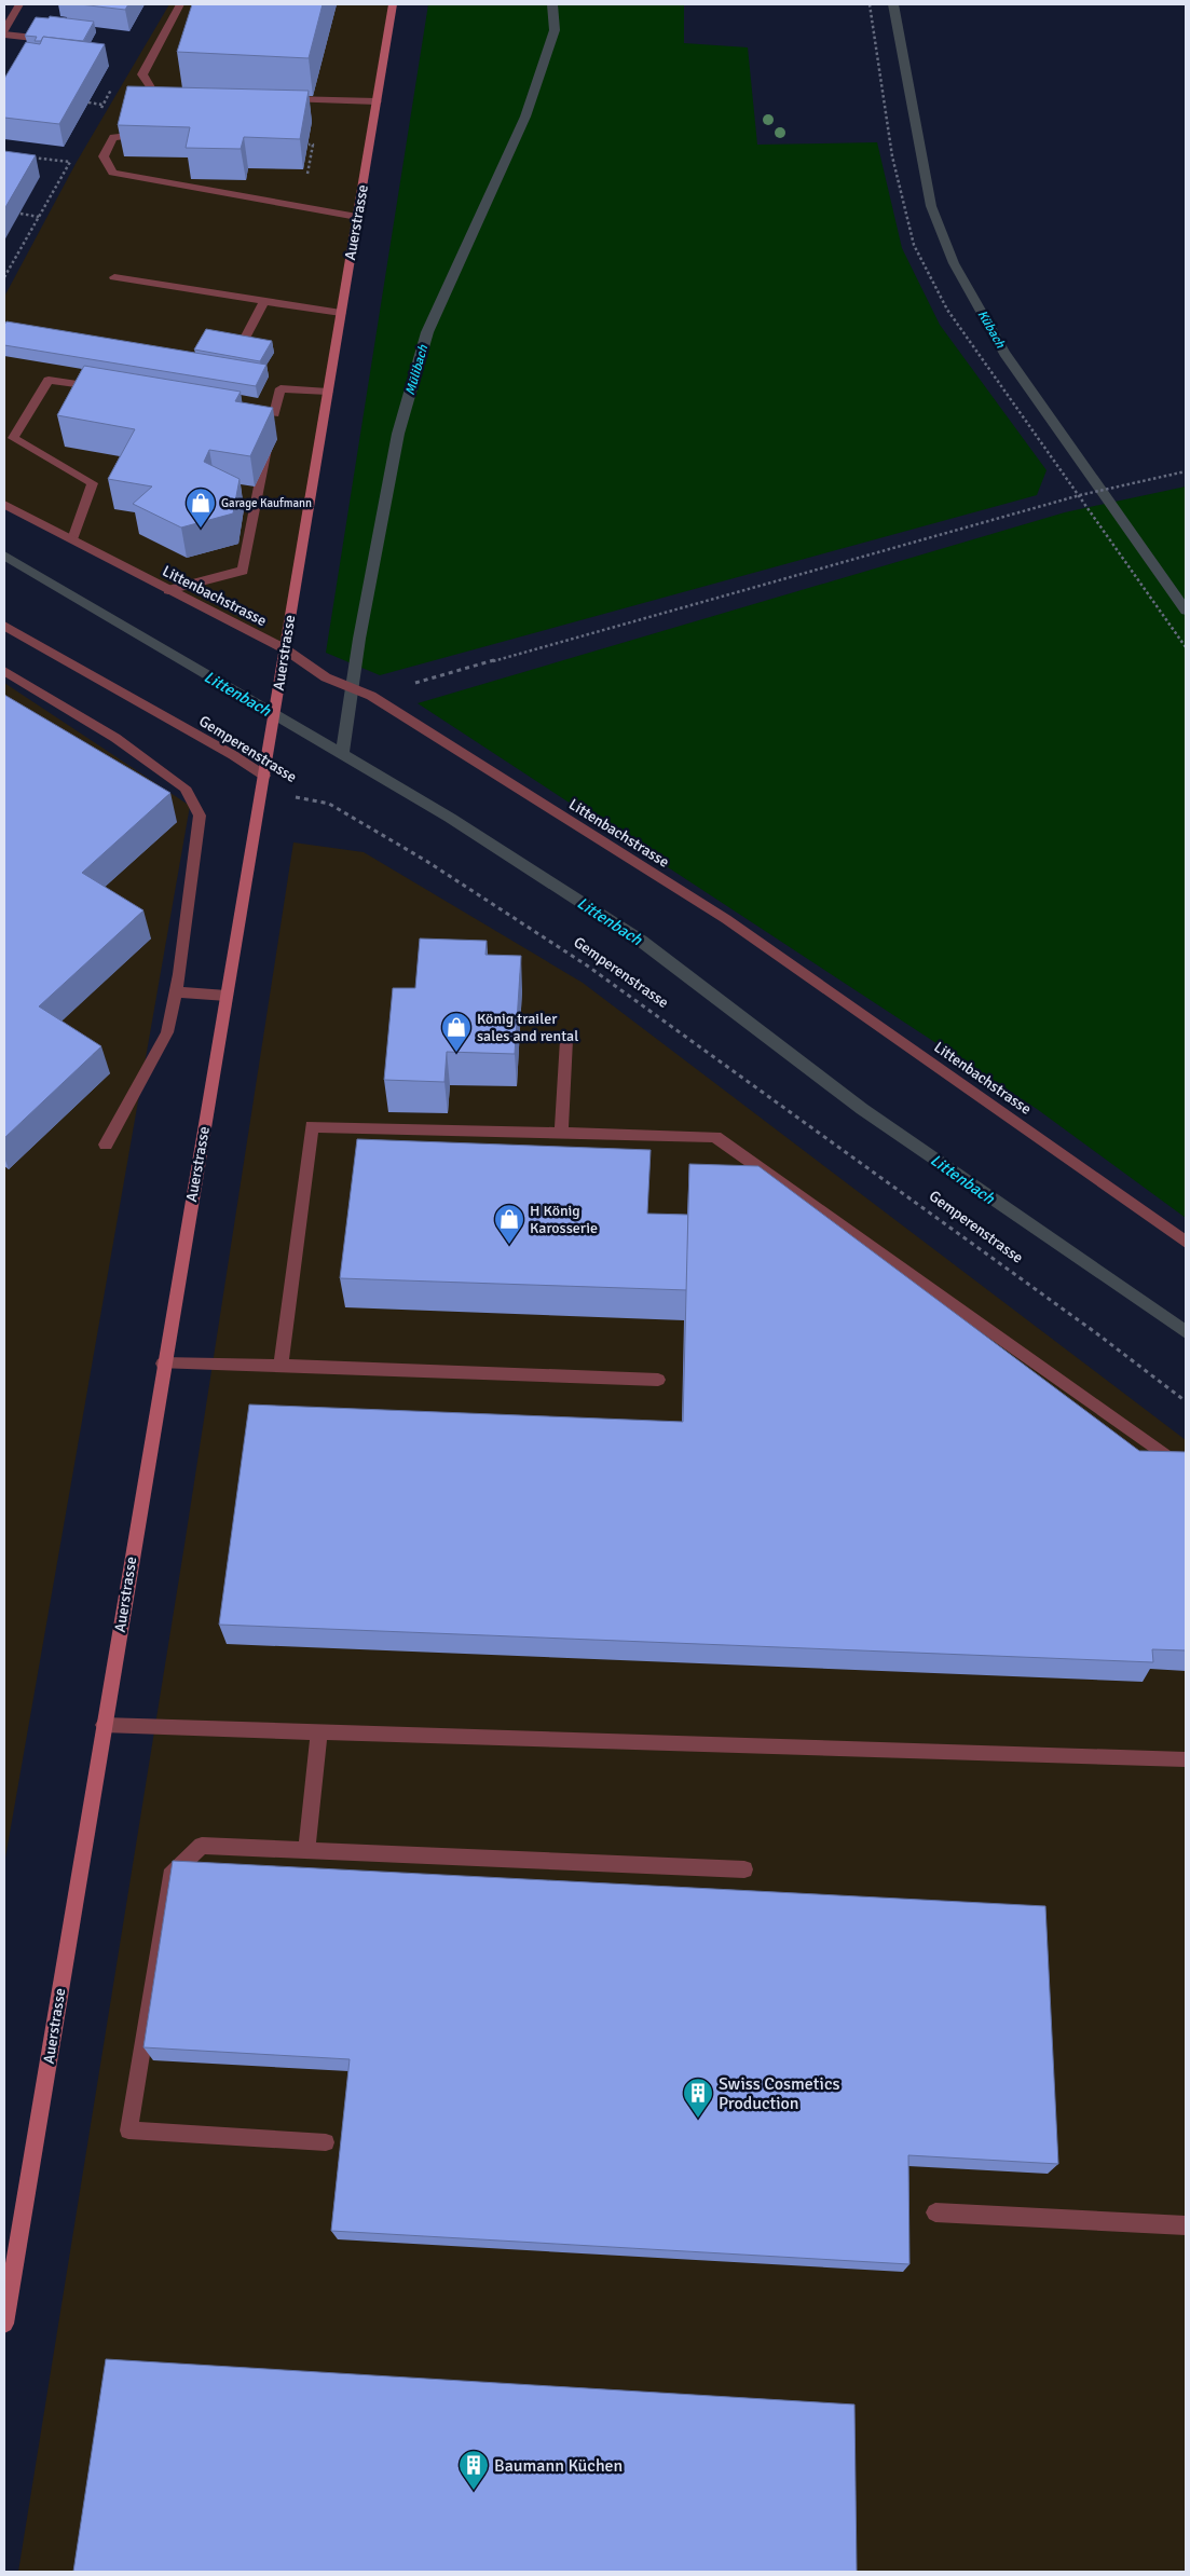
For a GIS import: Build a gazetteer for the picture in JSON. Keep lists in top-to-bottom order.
{
  "streets": {
    "main road": ["Auerstrasse"],
    "street": ["Littenbachstrasse", "Gemperenstrasse"]
  },
  "crossings": [
    ["Auerstrasse", "Littenbachstrasse"],
    ["Auerstrasse", "Gemperenstrasse"]
  ],
  "water": ["Kübach", "Mülibach", "Littenbach"],
  "places": {
    "shop": ["Garage Kaufmann", "König trailer sales and rental", "H König Karosserie"],
    "building": ["Swiss Cosmetics Production", "Baumann Küchen"]
  }
}
